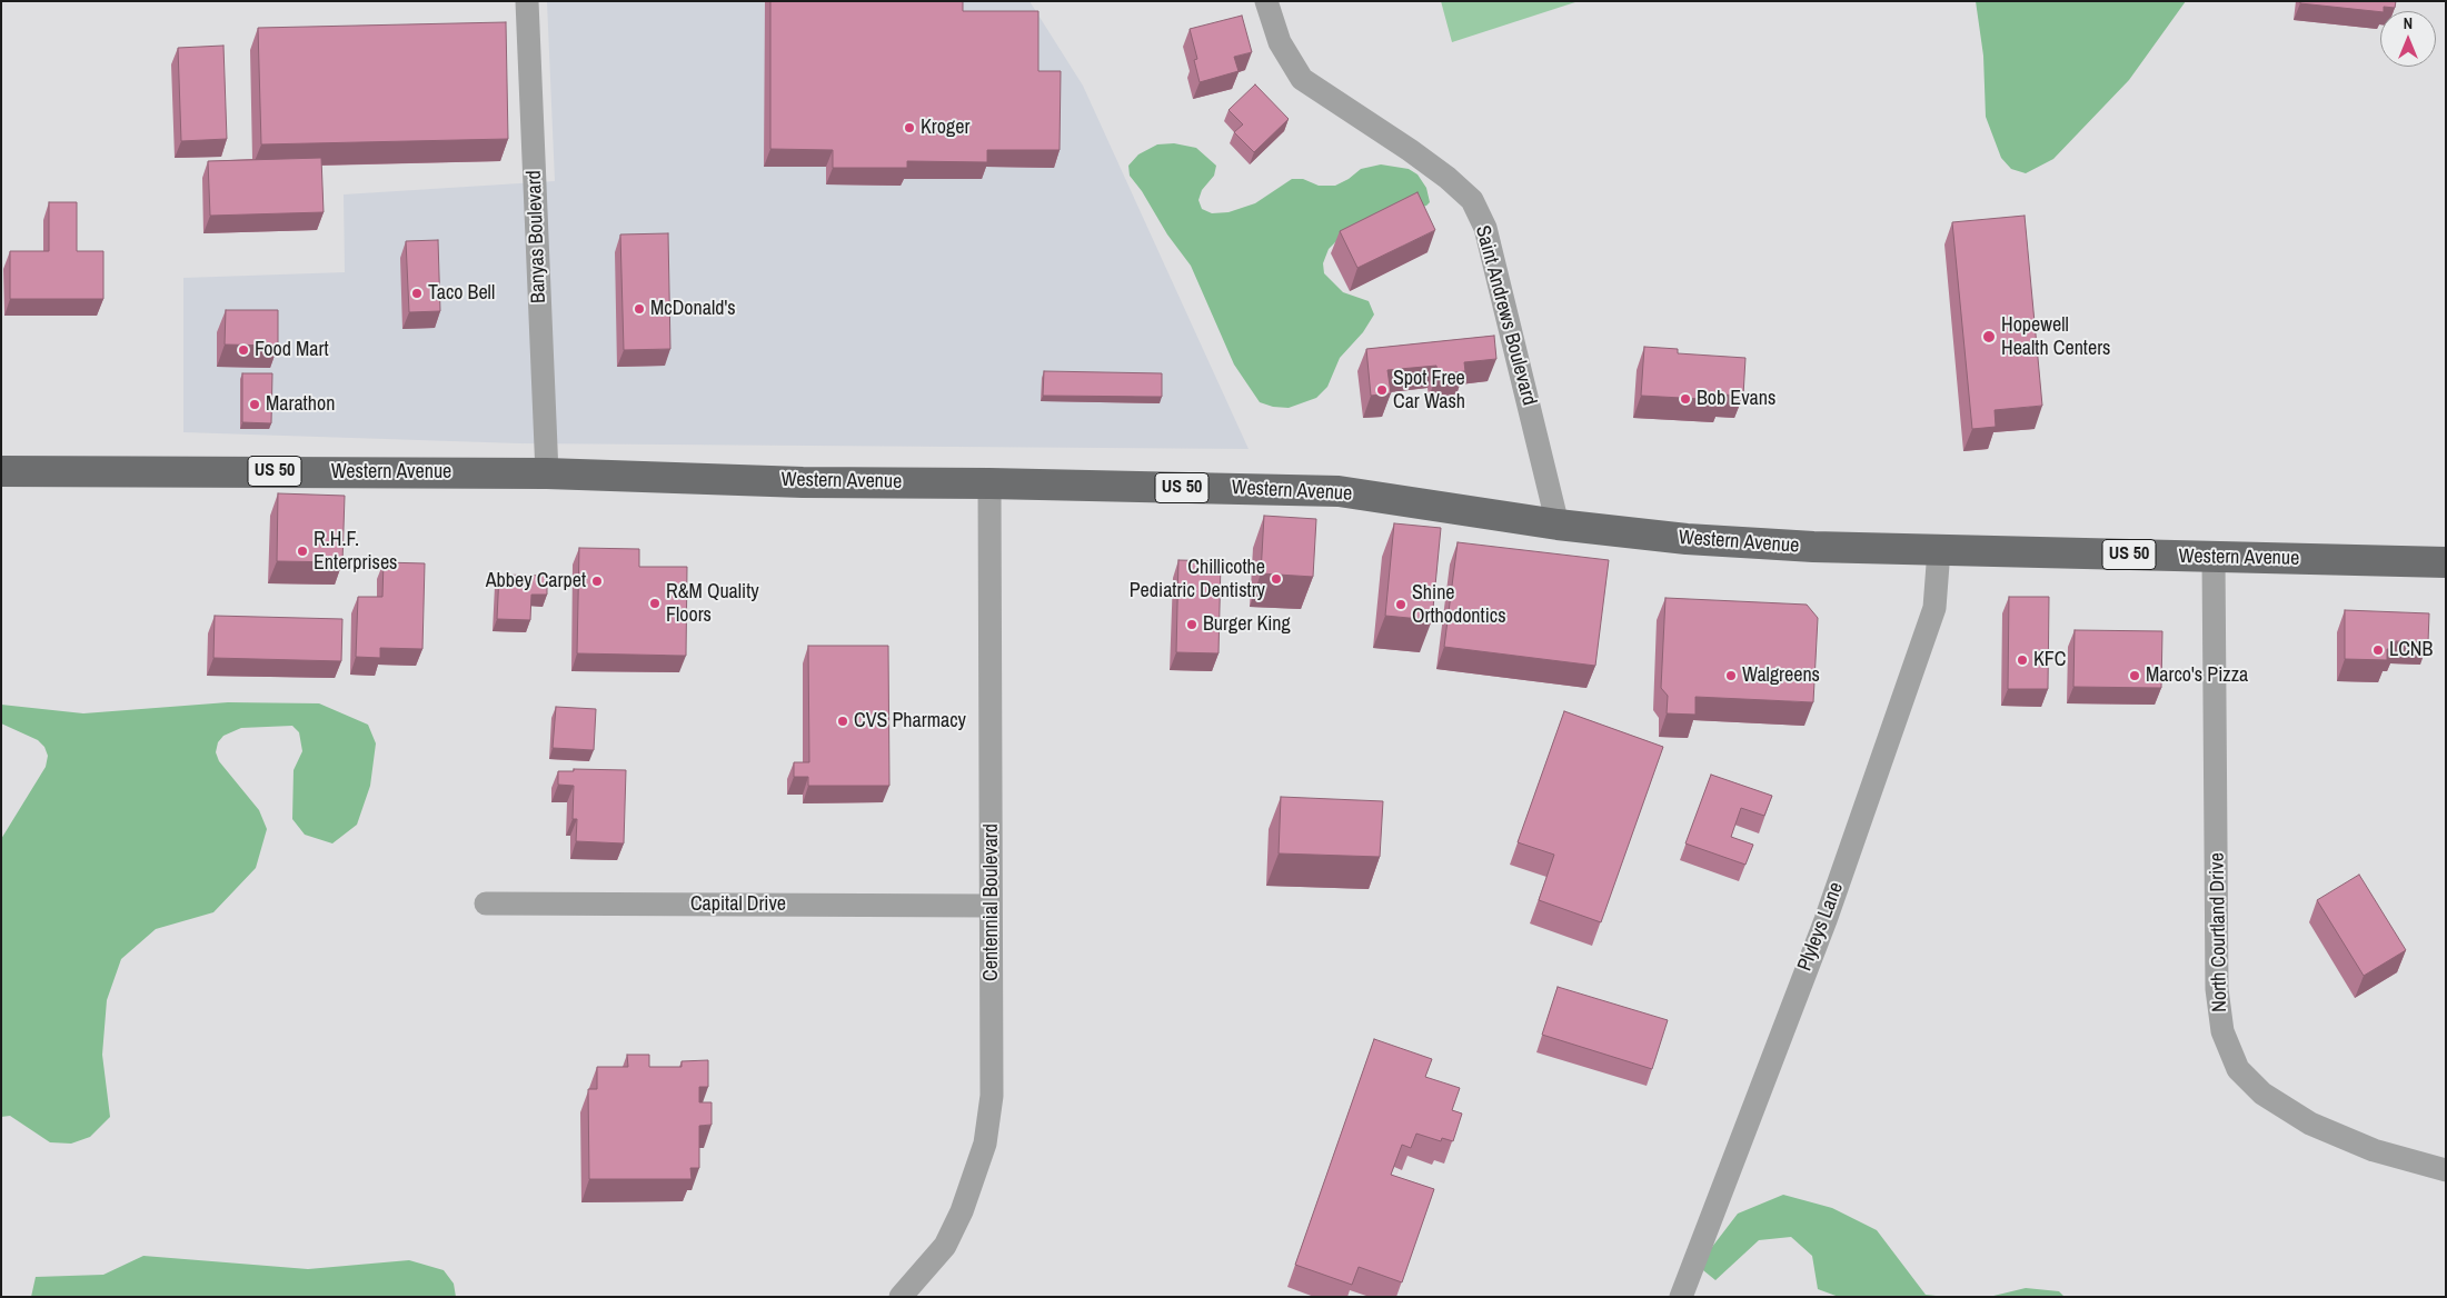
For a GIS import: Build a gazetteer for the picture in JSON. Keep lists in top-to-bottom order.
{
  "streets": {
    "main road": ["US 50", "Western Avenue"],
    "street": [
      "Banyas Boulevard",
      "Saint Andrews Boulevard",
      "Centennial Boulevard",
      "Capital Drive",
      "Plyleys Lane",
      "North Courtland Drive"
    ]
  },
  "crossings": [
    ["Banyas Boulevard", "Western Avenue"],
    ["Saint Andrews Boulevard", "Western Avenue"],
    ["Western Avenue", "Centennial Boulevard"],
    ["Western Avenue", "Plyleys Lane"],
    ["Western Avenue", "North Courtland Drive"],
    ["Centennial Boulevard", "Capital Drive"]
  ],
  "places": [
    "Kroger",
    "Taco Bell",
    "McDonald's",
    "Hopewell Health Centers",
    "Food Mart",
    "Spot Free Car Wash",
    "Bob Evans",
    "Marathon",
    "R.H.F. Enterprises",
    "Chillicothe Pediatric Dentistry",
    "Abbey Carpet",
    "R&M Quality Floors",
    "Shine Orthodontics",
    "Burger King",
    "LCNB",
    "KFC",
    "Walgreens",
    "Marco's Pizza",
    "CVS Pharmacy"
  ],
  "north": "top"
}
